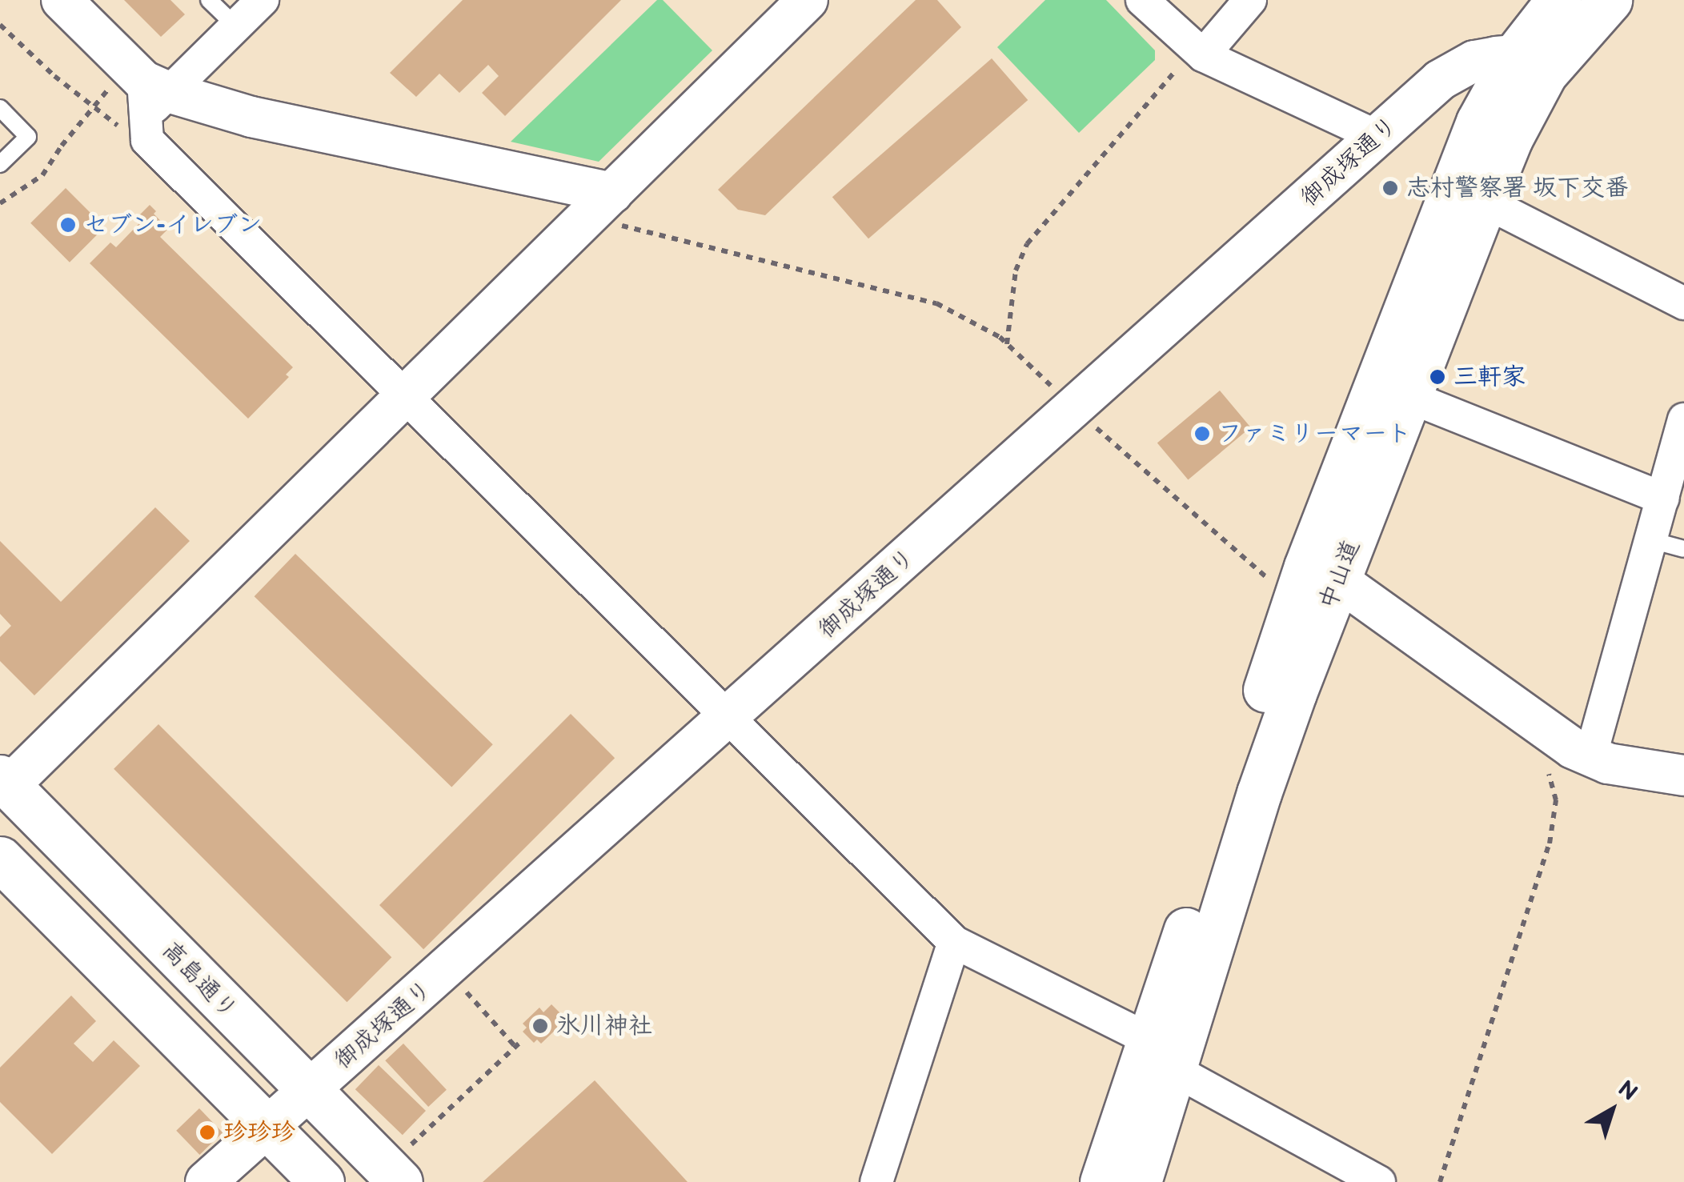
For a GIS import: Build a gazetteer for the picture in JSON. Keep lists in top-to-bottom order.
{
  "streets": {
    "main road": ["中山道", "高島通り"],
    "street": ["御成塚通り"]
  },
  "crossings": [
    ["御成塚通り", "中山道"],
    ["御成塚通り", "高島通り"]
  ],
  "places": [
    "志村警察署 坂下交番",
    "セブン-イレブン",
    "三軒家",
    "ファミリーマート",
    "氷川神社",
    "珍珍珍"
  ],
  "north": "top right"
}
